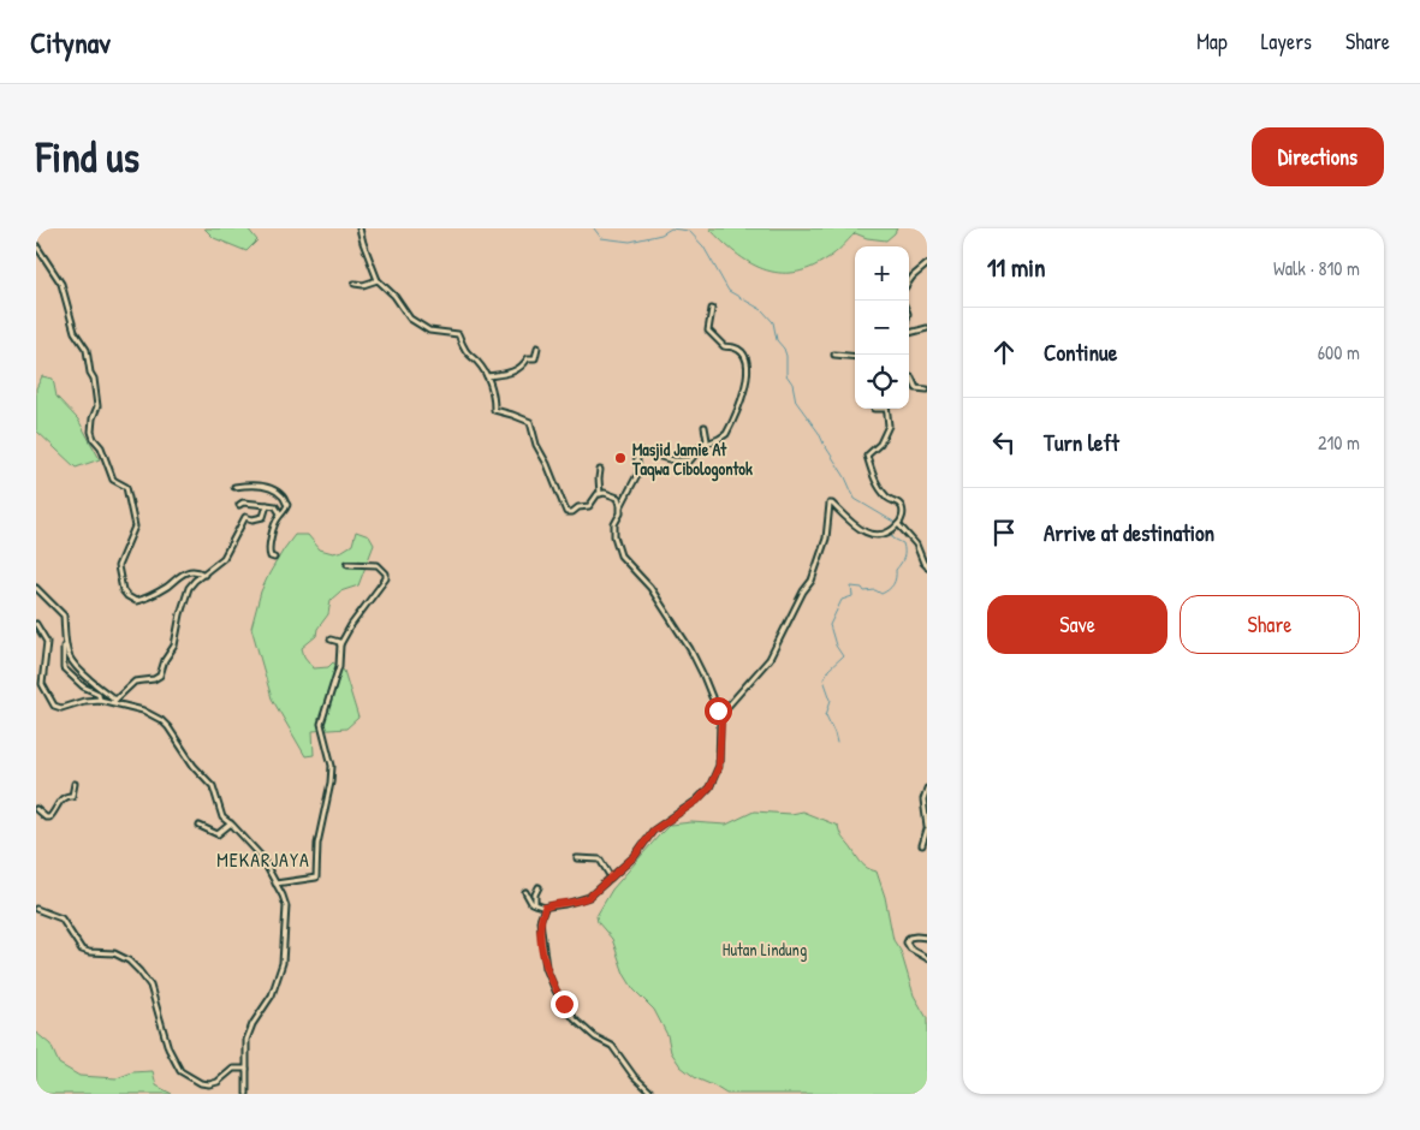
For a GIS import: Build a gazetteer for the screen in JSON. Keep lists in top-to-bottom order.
{
  "districts": ["MEKARJAYA"],
  "parks": ["Hutan Lindung"],
  "places": ["Masjid Jamie At Taqwa Cibologontok"],
  "page": {
    "header": "Citynav",
    "nav": ["Map", "Layers", "Share"],
    "buttons": [
      "Directions",
      ["Save", "Share"]
    ],
    "title": "Find us",
    "heading": ["11 min", "Walk · 810 m"],
    "map_buttons": ["+", "−"],
    "list": [
      ["Continue", "600 m"],
      ["Turn left", "210 m"],
      "Arrive at destination"
    ]
  }
}
